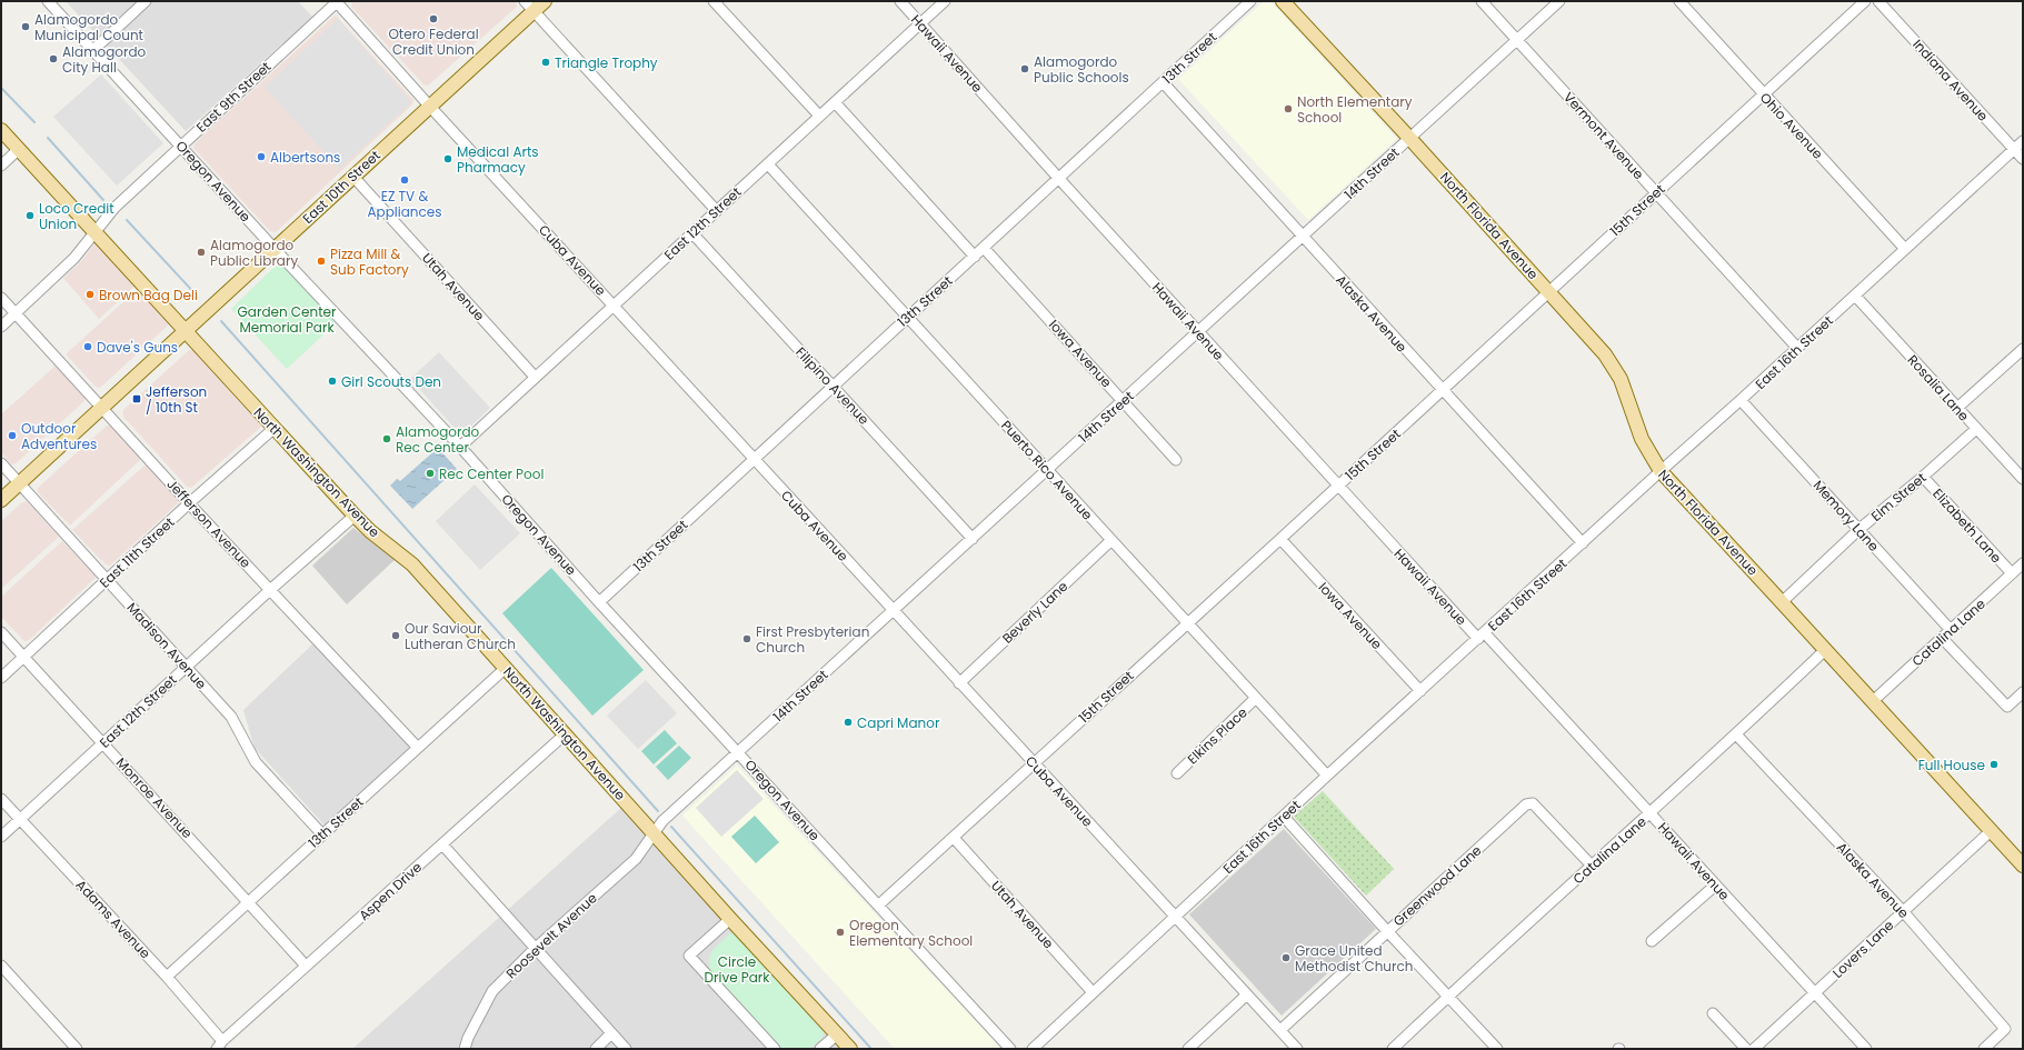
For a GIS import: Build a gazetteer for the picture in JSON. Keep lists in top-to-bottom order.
{
  "streets": {
    "main road": ["East 10th Street", "North Florida Avenue", "North Washington Avenue"],
    "street": [
      "Hawaii Avenue",
      "13th Street",
      "Indiana Avenue",
      "East 9th Street",
      "Ohio Avenue",
      "Vermont Avenue",
      "14th Street",
      "Oregon Avenue",
      "15th Street",
      "East 12th Street",
      "Cuba Avenue",
      "Utah Avenue",
      "Alaska Avenue",
      "East 16th Street",
      "Iowa Avenue",
      "Filipino Avenue",
      "Rosalia Lane",
      "Puerto Rico Avenue",
      "Elm Street",
      "Memory Lane",
      "Jefferson Avenue",
      "Elizabeth Lane",
      "East 11th Street",
      "Beverly Lane",
      "Catalina Lane",
      "Madison Avenue",
      "Elkins Place",
      "Monroe Avenue",
      "Greenwood Lane",
      "Aspen Drive",
      "Adams Avenue",
      "Roosevelt Avenue",
      "Lovers Lane"
    ]
  },
  "crossings": [
    ["Hawaii Avenue", "13th Street"],
    ["Hawaii Avenue", "14th Street"],
    ["Hawaii Avenue", "15th Street"],
    ["Hawaii Avenue", "East 12th Street"],
    ["Hawaii Avenue", "East 16th Street"],
    ["Hawaii Avenue", "Catalina Lane"],
    ["Hawaii Avenue", "Lovers Lane"],
    ["13th Street", "Oregon Avenue"],
    ["13th Street", "Cuba Avenue"],
    ["13th Street", "Alaska Avenue"],
    ["13th Street", "Iowa Avenue"],
    ["13th Street", "Filipino Avenue"],
    ["13th Street", "Puerto Rico Avenue"],
    ["13th Street", "North Washington Avenue"],
    ["13th Street", "Jefferson Avenue"],
    ["13th Street", "Madison Avenue"],
    ["13th Street", "Monroe Avenue"],
    ["13th Street", "Adams Avenue"],
    ["Indiana Avenue", "East 16th Street"],
    ["East 9th Street", "Oregon Avenue"],
    ["East 9th Street", "Cuba Avenue"],
    ["East 9th Street", "North Washington Avenue"],
    ["East 9th Street", "Jefferson Avenue"],
    ["Ohio Avenue", "15th Street"],
    ["Ohio Avenue", "East 16th Street"],
    ["Vermont Avenue", "14th Street"],
    ["Vermont Avenue", "15th Street"],
    ["Vermont Avenue", "East 16th Street"],
    ["14th Street", "Oregon Avenue"],
    ["14th Street", "North Florida Avenue"],
    ["14th Street", "Cuba Avenue"],
    ["14th Street", "Alaska Avenue"],
    ["14th Street", "Iowa Avenue"],
    ["14th Street", "Filipino Avenue"],
    ["14th Street", "Puerto Rico Avenue"],
    ["14th Street", "North Washington Avenue"],
    ["14th Street", "Roosevelt Avenue"],
    ["Oregon Avenue", "East 10th Street"],
    ["Oregon Avenue", "15th Street"],
    ["Oregon Avenue", "East 12th Street"],
    ["East 10th Street", "Cuba Avenue"],
    ["East 10th Street", "Utah Avenue"],
    ["East 10th Street", "North Washington Avenue"],
    ["East 10th Street", "Jefferson Avenue"],
    ["East 10th Street", "Madison Avenue"],
    ["15th Street", "North Florida Avenue"],
    ["15th Street", "Cuba Avenue"],
    ["15th Street", "Utah Avenue"],
    ["15th Street", "Alaska Avenue"],
    ["15th Street", "Iowa Avenue"],
    ["15th Street", "Puerto Rico Avenue"],
    ["East 12th Street", "Cuba Avenue"],
    ["East 12th Street", "Utah Avenue"],
    ["East 12th Street", "Filipino Avenue"],
    ["East 12th Street", "Puerto Rico Avenue"],
    ["East 12th Street", "North Washington Avenue"],
    ["East 12th Street", "Jefferson Avenue"],
    ["East 12th Street", "Madison Avenue"],
    ["East 12th Street", "Monroe Avenue"],
    ["East 12th Street", "Adams Avenue"],
    ["North Florida Avenue", "East 16th Street"],
    ["North Florida Avenue", "Elm Street"],
    ["North Florida Avenue", "Catalina Lane"],
    ["North Florida Avenue", "Lovers Lane"],
    ["Cuba Avenue", "East 16th Street"],
    ["Cuba Avenue", "Beverly Lane"],
    ["Cuba Avenue", "Greenwood Lane"],
    ["Utah Avenue", "East 16th Street"],
    ["Alaska Avenue", "East 16th Street"],
    ["Alaska Avenue", "Catalina Lane"],
    ["Alaska Avenue", "Lovers Lane"],
    ["East 16th Street", "Iowa Avenue"],
    ["East 16th Street", "Rosalia Lane"],
    ["East 16th Street", "Puerto Rico Avenue"],
    ["East 16th Street", "Memory Lane"],
    ["Rosalia Lane", "Elm Street"],
    ["Puerto Rico Avenue", "Beverly Lane"],
    ["Puerto Rico Avenue", "Elkins Place"],
    ["North Washington Avenue", "East 11th Street"],
    ["North Washington Avenue", "Aspen Drive"],
    ["North Washington Avenue", "Roosevelt Avenue"],
    ["Elm Street", "Memory Lane"],
    ["Elm Street", "Elizabeth Lane"],
    ["Memory Lane", "Catalina Lane"],
    ["Jefferson Avenue", "East 11th Street"],
    ["Elizabeth Lane", "Catalina Lane"],
    ["East 11th Street", "Madison Avenue"],
    ["East 11th Street", "Monroe Avenue"],
    ["Catalina Lane", "Greenwood Lane"],
    ["Monroe Avenue", "Aspen Drive"],
    ["Aspen Drive", "Adams Avenue"]
  ],
  "parks": ["Garden Center Memorial Park", "Circle Drive Park"],
  "places": {
    "other": [
      "Otero Federal Credit Union",
      "Alamogordo Municipal Count",
      "Alamogordo City Hall",
      "Triangle Trophy",
      "Alamogordo Public Schools",
      "North Elementary School",
      "Albertsons",
      "Medical Arts Pharmacy",
      "EZ TV & Appliances",
      "Loco Credit Union",
      "Alamogordo Public Library",
      "Pizza Mill & Sub Factory",
      "Brown Bag Deli",
      "Dave's Guns",
      "Girl Scouts Den",
      "Outdoor Adventures",
      "Alamogordo Rec Center",
      "Rec Center Pool",
      "Our Saviour Lutheran Church",
      "First Presbyterian Church",
      "Capri Manor",
      "Full House",
      "Oregon Elementary School",
      "Grace United Methodist Church"
    ],
    "transit": ["Jefferson / 10th St"]
  }
}
